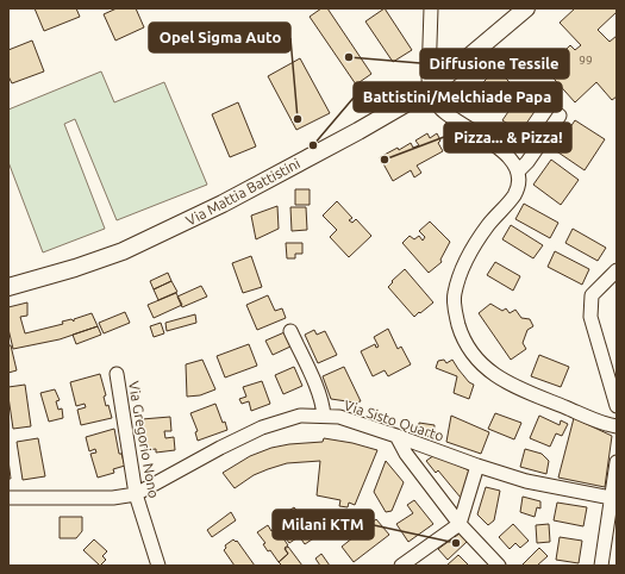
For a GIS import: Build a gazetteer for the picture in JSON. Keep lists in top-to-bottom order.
{
  "streets": {
    "main road": ["Via Mattia Battistini"],
    "street": ["Via Sisto Quarto", "Via Gregorio Nono"]
  },
  "crossings": [
    ["Via Sisto Quarto", "Via Gregorio Nono"]
  ],
  "places": [
    "Diffusione Tessile",
    "Opel Sigma Auto",
    "Battistini/Melchiade Papa",
    "Pizza... & Pizza!",
    "Milani KTM"
  ],
  "house_numbers": ["99"]
}
